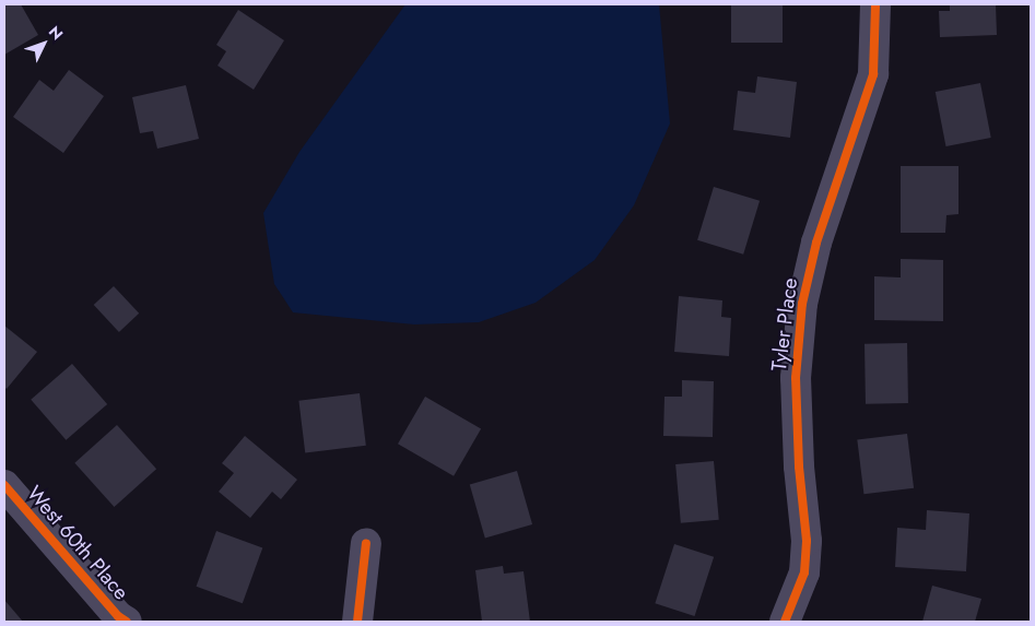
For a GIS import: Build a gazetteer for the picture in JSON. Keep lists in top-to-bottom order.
{
  "streets": {
    "street": ["Tyler Place", "West 60th Place"]
  },
  "north": "top right"
}
